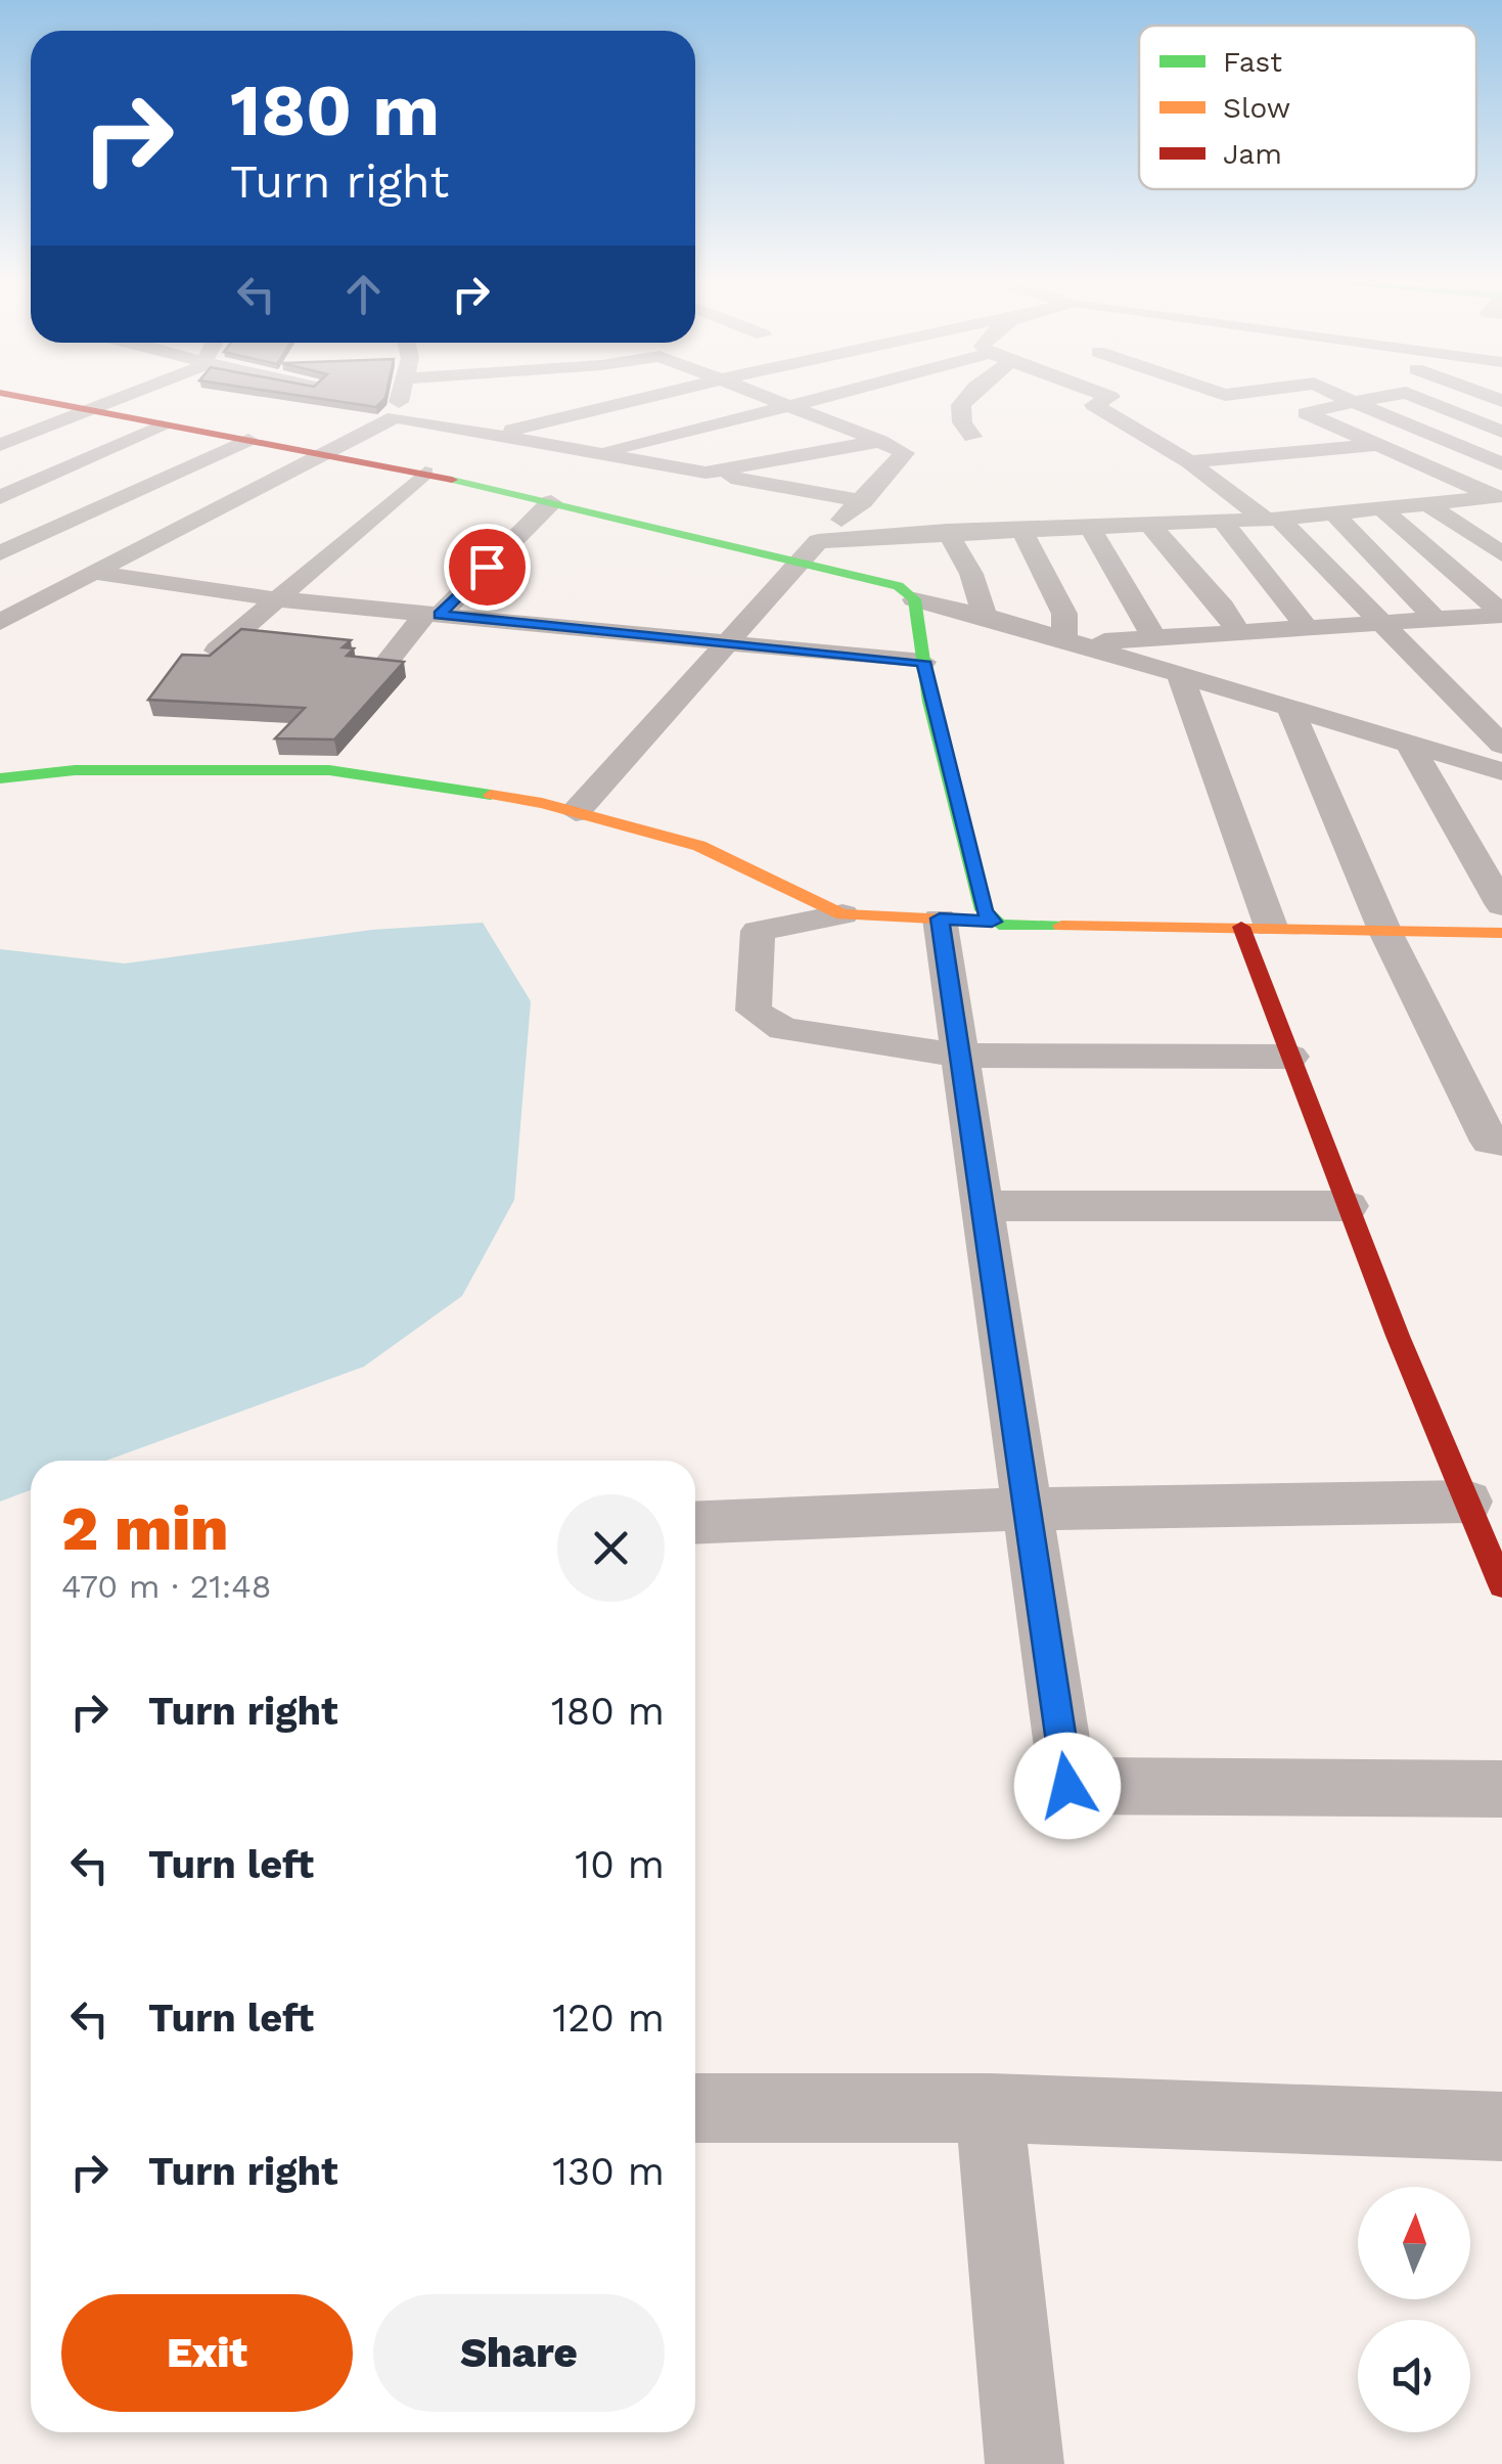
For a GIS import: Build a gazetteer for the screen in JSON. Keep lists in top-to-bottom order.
{
  "legend": ["Fast", "Slow", "Jam"],
  "north": "top",
  "page": {
    "turn": ["180 m", "Turn right"],
    "heading": ["2 min", "470 m · 21:48"],
    "list": [
      {
        "name": "Turn right",
        "value": "180 m"
      },
      {
        "name": "Turn left",
        "value": "10 m"
      },
      {
        "name": "Turn left",
        "value": "120 m"
      },
      {
        "name": "Turn right",
        "value": "130 m"
      }
    ],
    "buttons": ["Exit", "Share"]
  }
}
